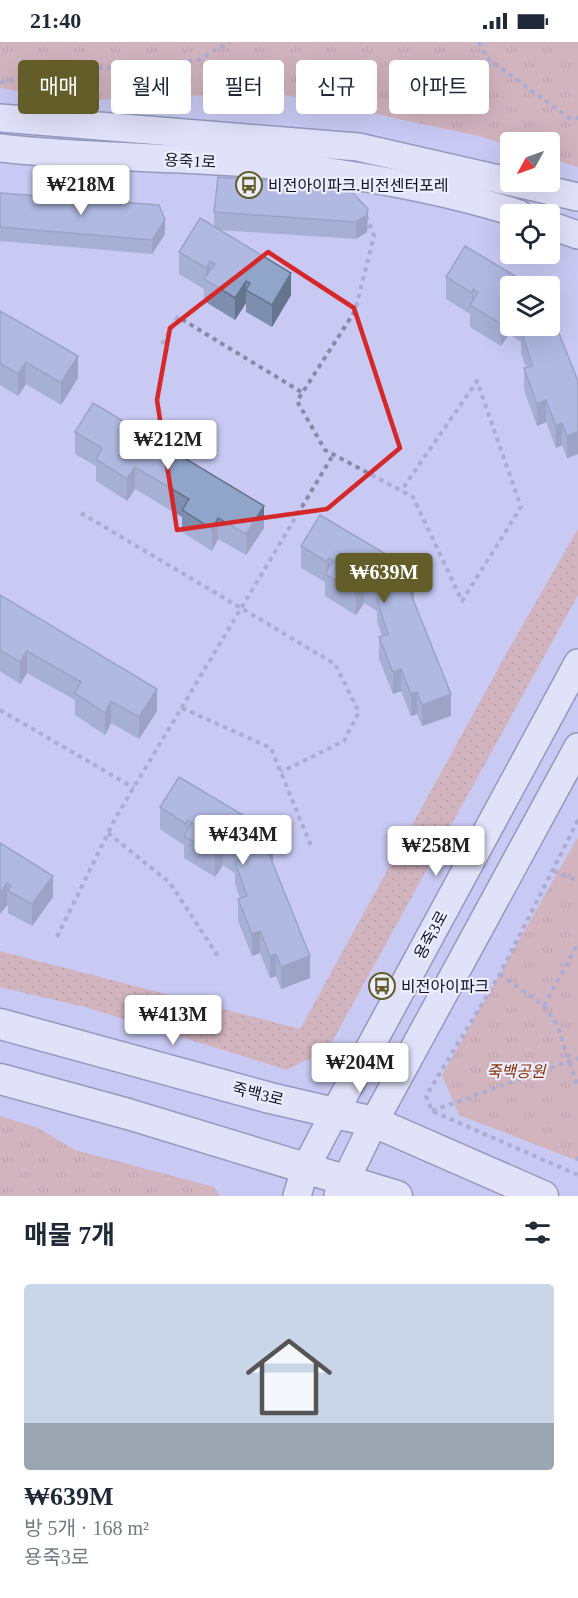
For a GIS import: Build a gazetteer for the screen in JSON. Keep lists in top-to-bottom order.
{
  "streets": {
    "main road": ["죽백3로"],
    "street": ["용죽1로", "용죽3로"]
  },
  "crossings": [
    ["용죽3로", "죽백3로"]
  ],
  "parks": ["죽백공원"],
  "places": {
    "bus stop": ["비전아이파크.비전센터포레", "비전아이파크"]
  },
  "north": "bottom left",
  "page": {
    "status": "21:40",
    "chip": [
      "매매",
      "월세",
      "필터",
      "신규",
      "아파트"
    ],
    "price": [
      "₩218M",
      "₩212M",
      "₩639M",
      "₩434M",
      "₩258M",
      "₩413M",
      "₩204M"
    ],
    "heading": "매물 7개",
    "list": [
      {
        "name": "₩639M",
        "note": "방 5개 · 168 m² · 용죽3로"
      }
    ]
  }
}
